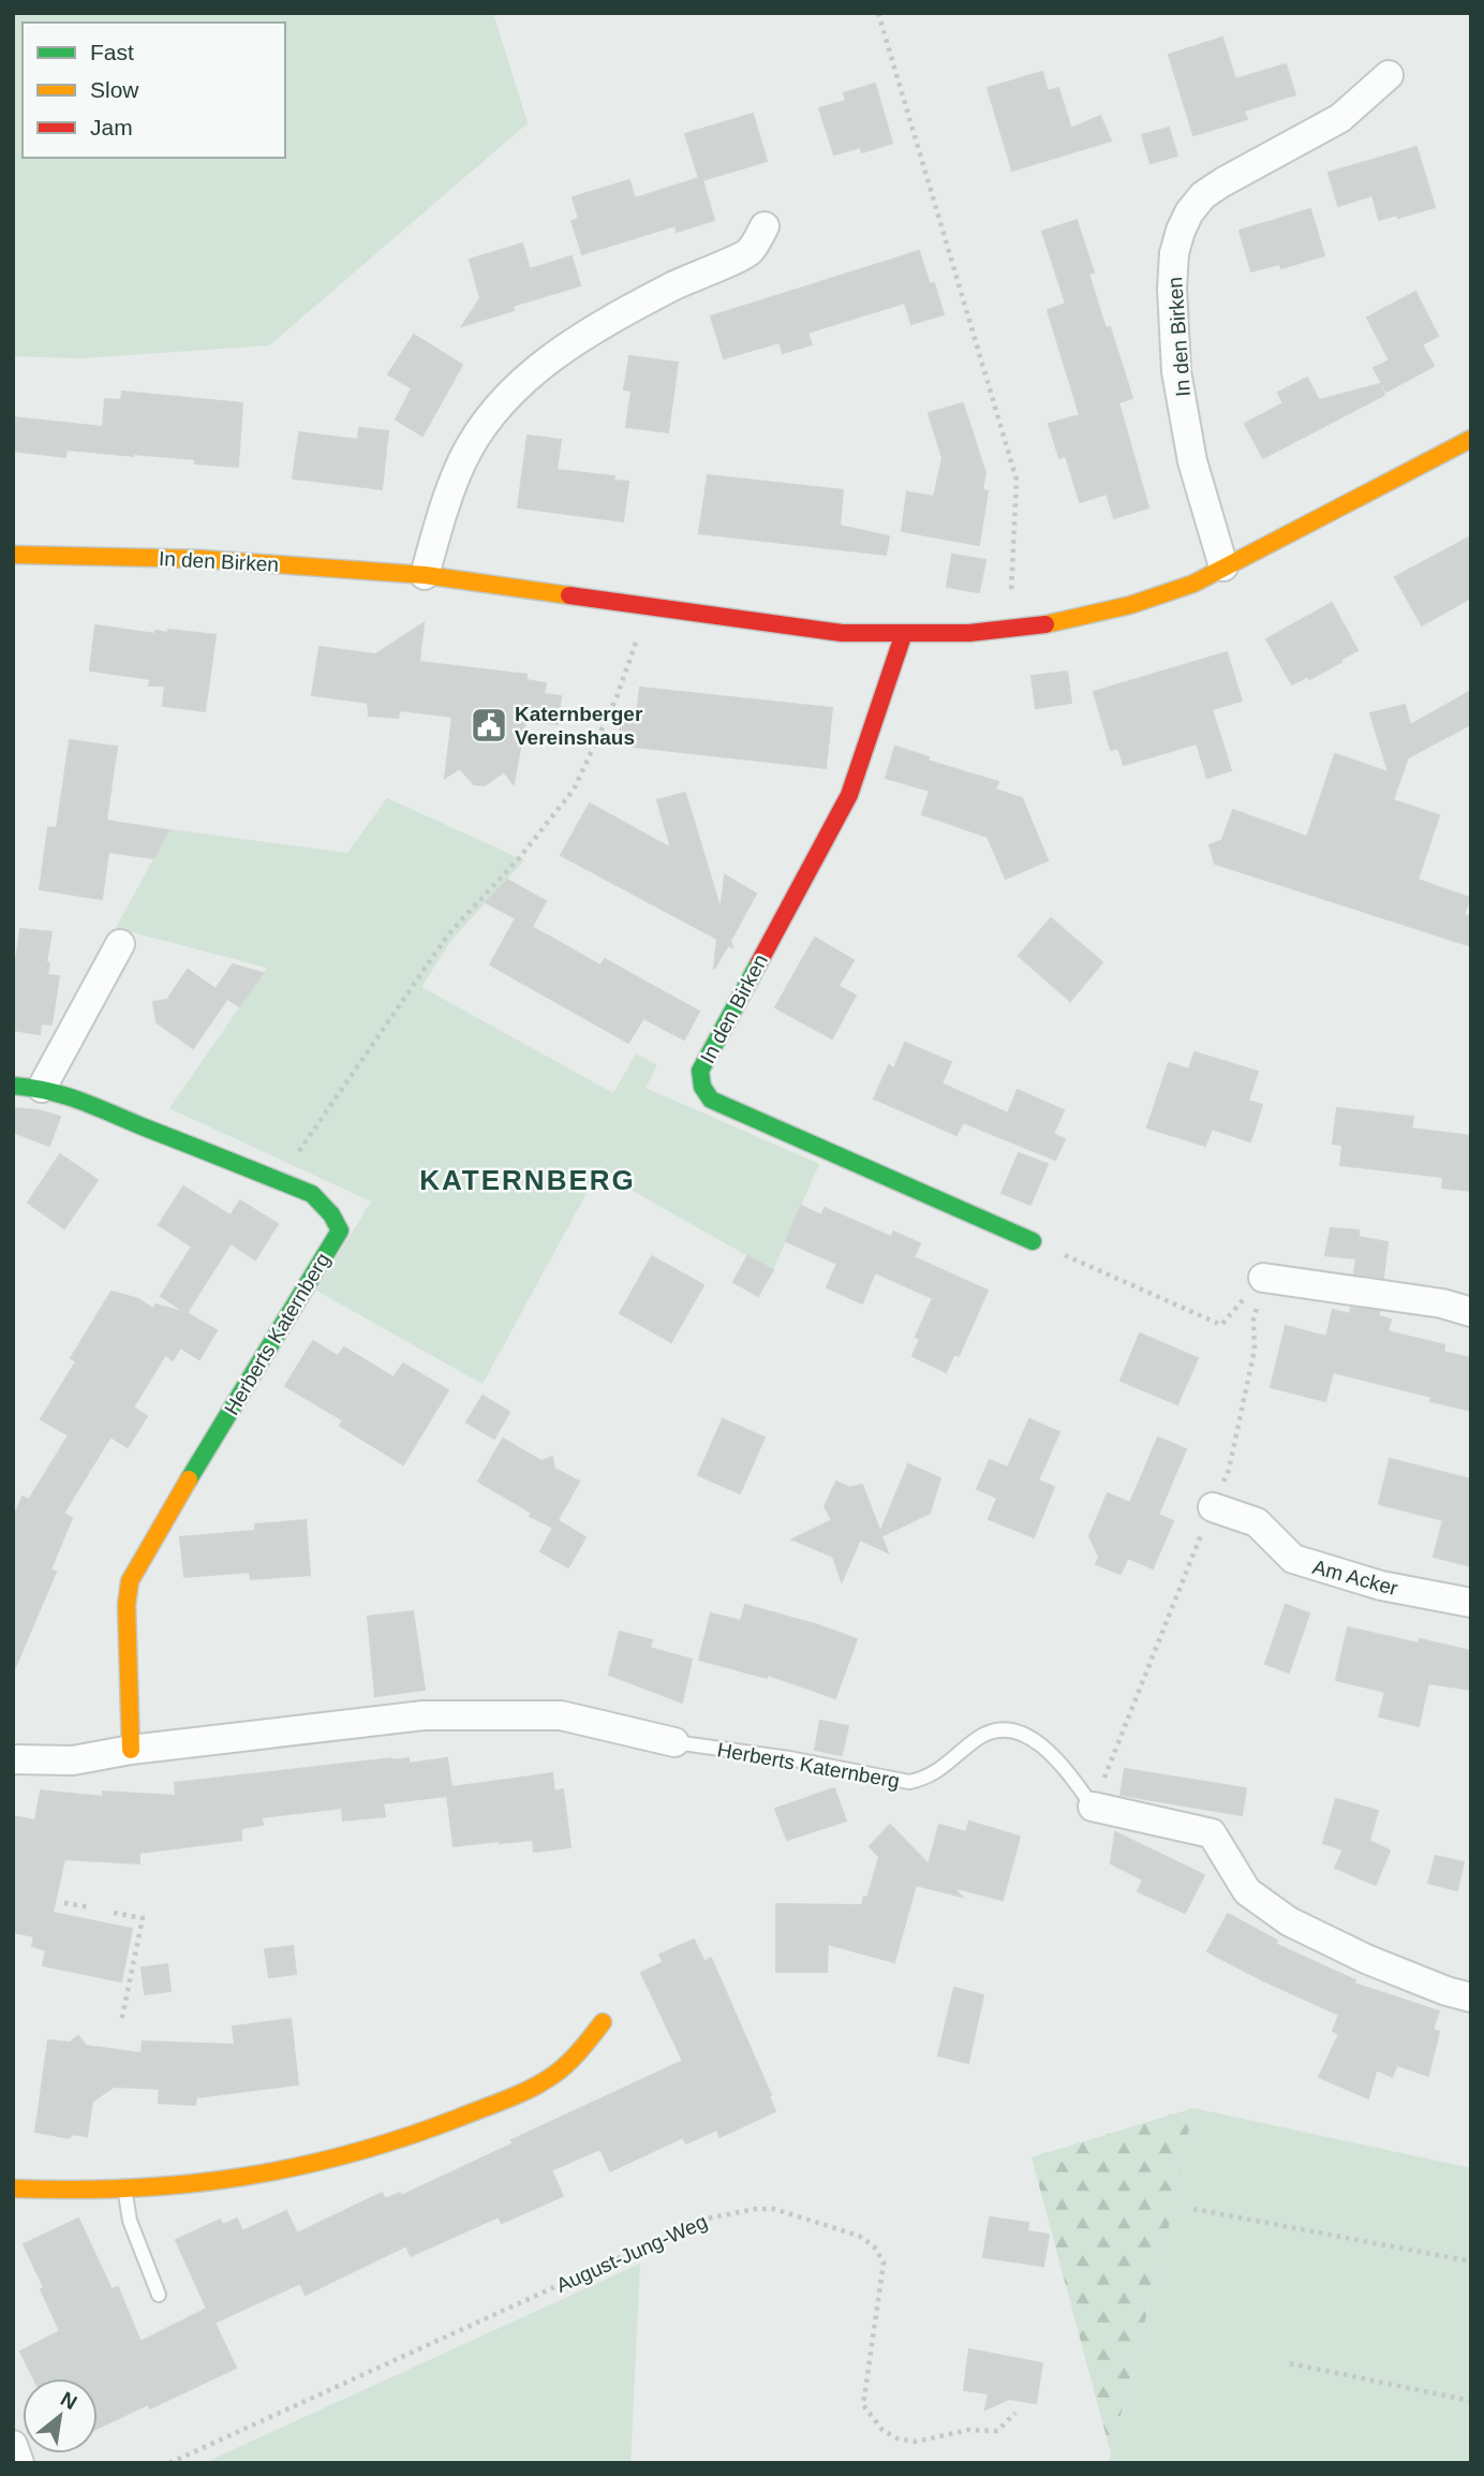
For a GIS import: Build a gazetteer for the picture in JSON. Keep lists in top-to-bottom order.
{
  "streets": {
    "street": ["In den Birken", "Herberts Katernberg", "Am Acker"],
    "path": ["August-Jung-Weg"]
  },
  "districts": ["KATERNBERG"],
  "places": {
    "public building": ["Katernberger Vereinshaus"]
  },
  "legend": ["Fast", "Slow", "Jam"],
  "north": "top right"
}
